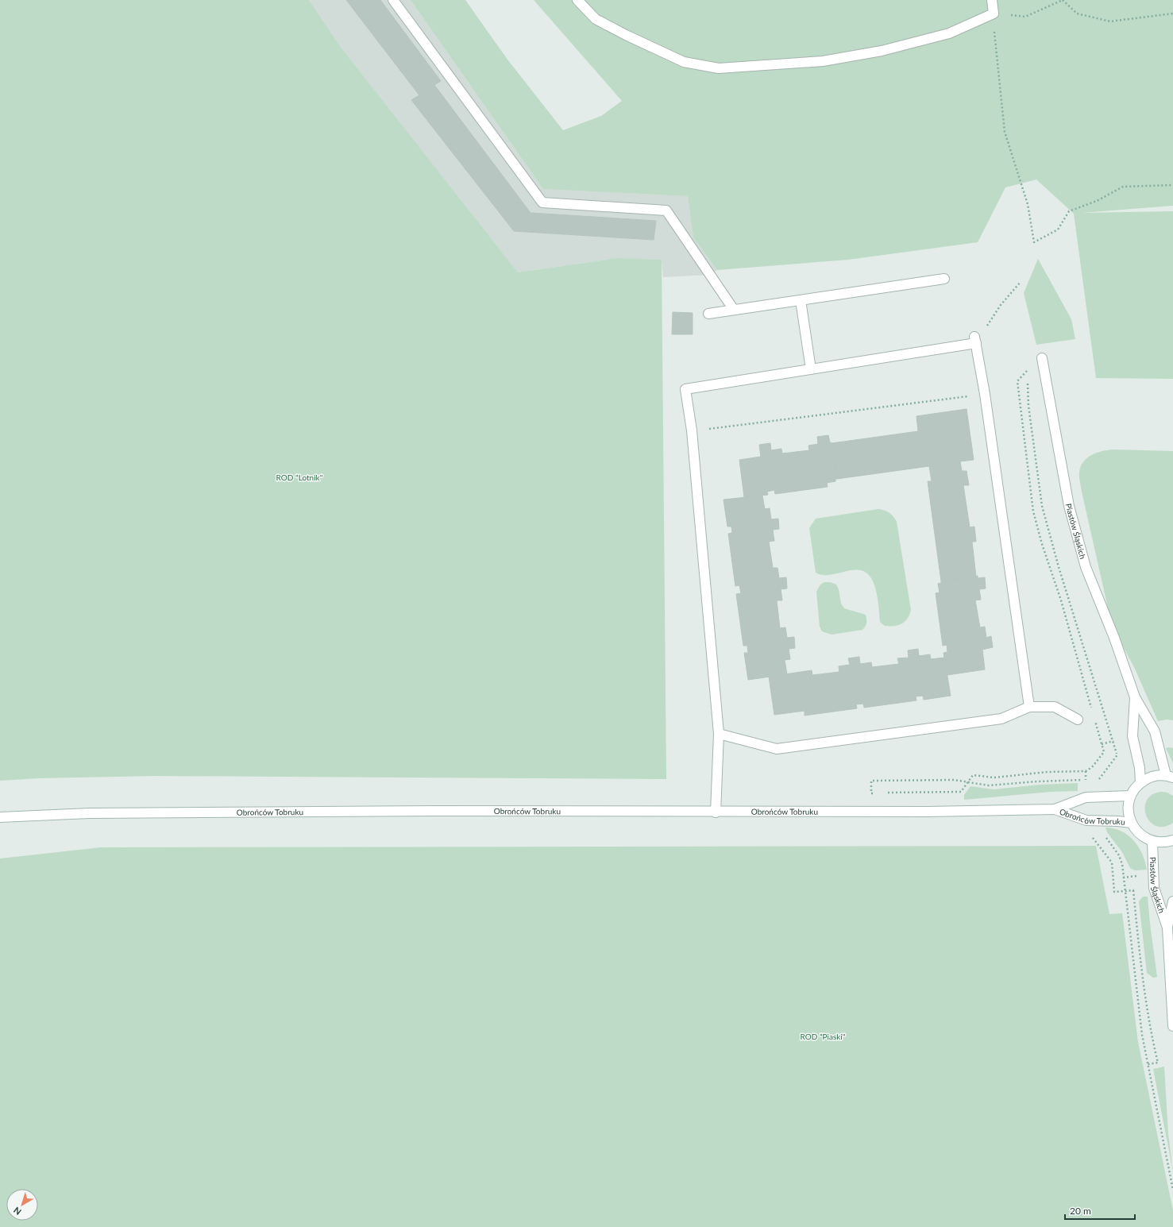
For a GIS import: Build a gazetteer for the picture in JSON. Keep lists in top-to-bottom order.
{
  "streets": {
    "street": ["Piastów Śląskich", "Obrońców Tobruku"]
  },
  "parks": ["ROD \"Lotnik\"", "ROD \"Piaski\""],
  "scale_bar": "20 m",
  "north": "bottom left"
}
